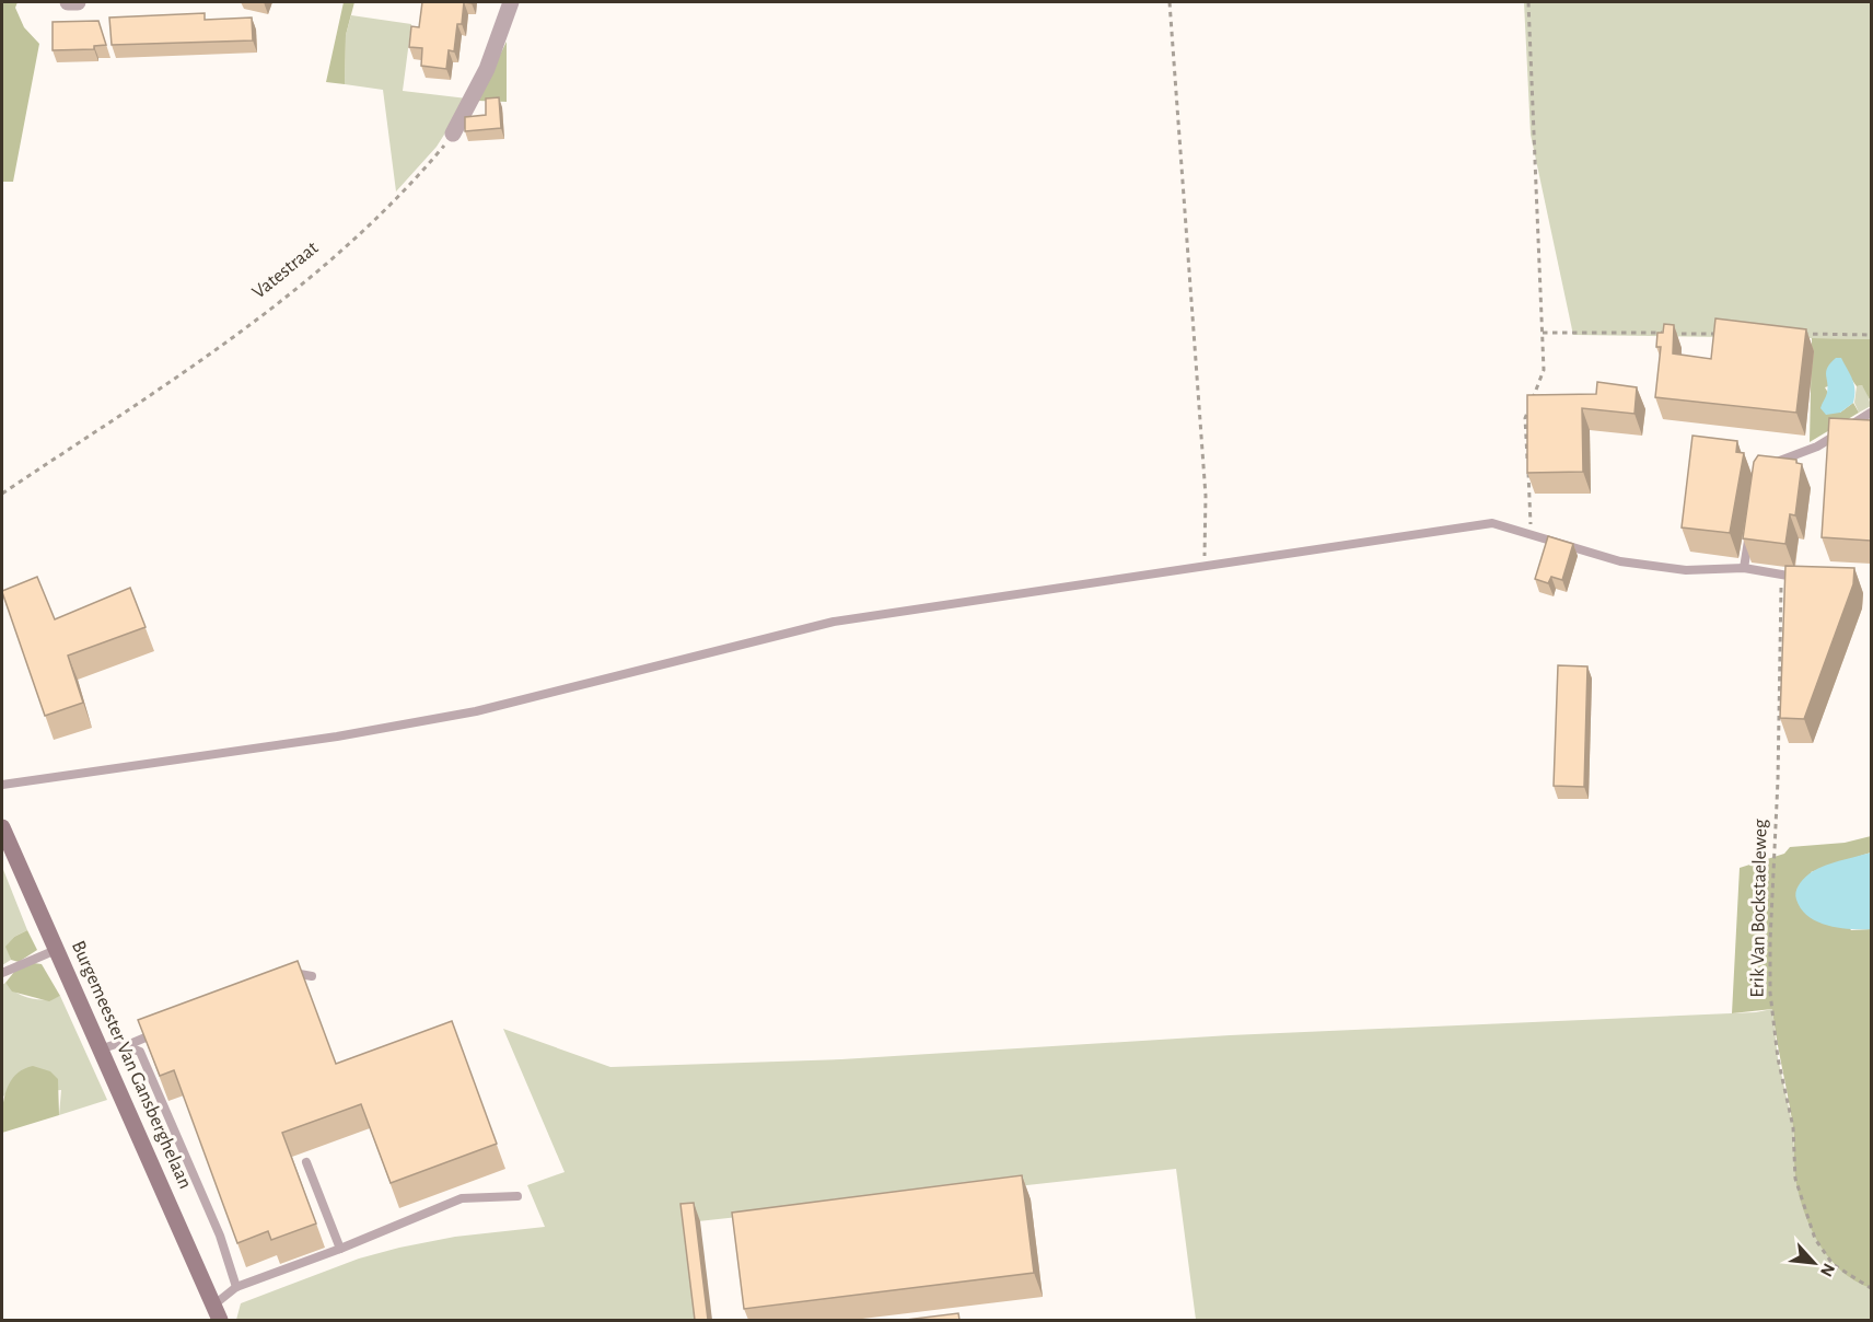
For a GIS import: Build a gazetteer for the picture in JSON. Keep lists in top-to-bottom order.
{
  "streets": {
    "street": ["Burgemeester Van Gansberghelaan"],
    "path": ["Vatestraat", "Erik Van Bockstaeleweg"]
  },
  "north": "bottom right"
}
